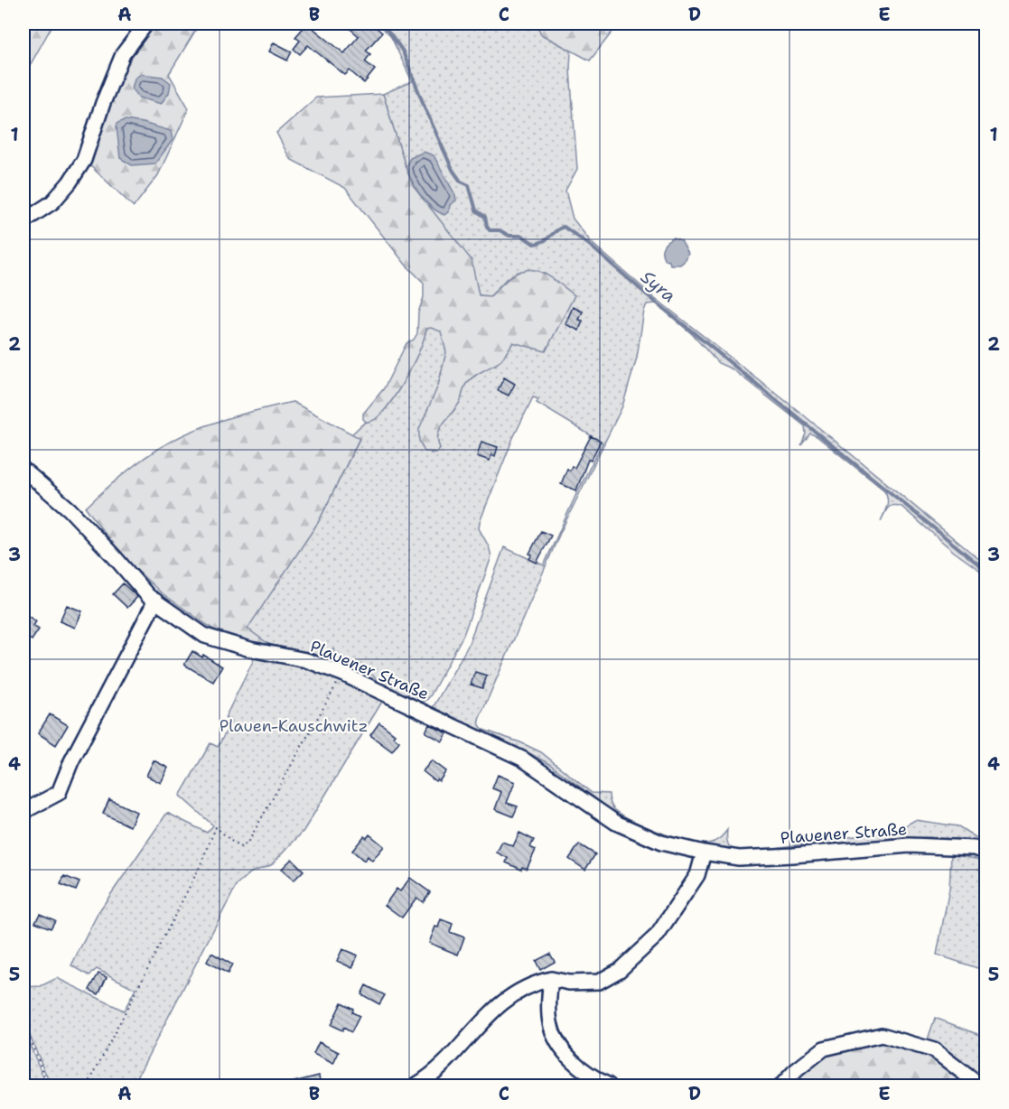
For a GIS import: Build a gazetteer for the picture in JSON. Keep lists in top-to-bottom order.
{
  "streets": {
    "street": ["Plauener Straße"]
  },
  "water": ["Syra"],
  "parks": ["Plauen-Kauschwitz"],
  "grid": {
    "columns": [
      "A",
      "B",
      "C",
      "D",
      "E"
    ],
    "rows": [
      "1",
      "2",
      "3",
      "4",
      "5"
    ]
  }
}
